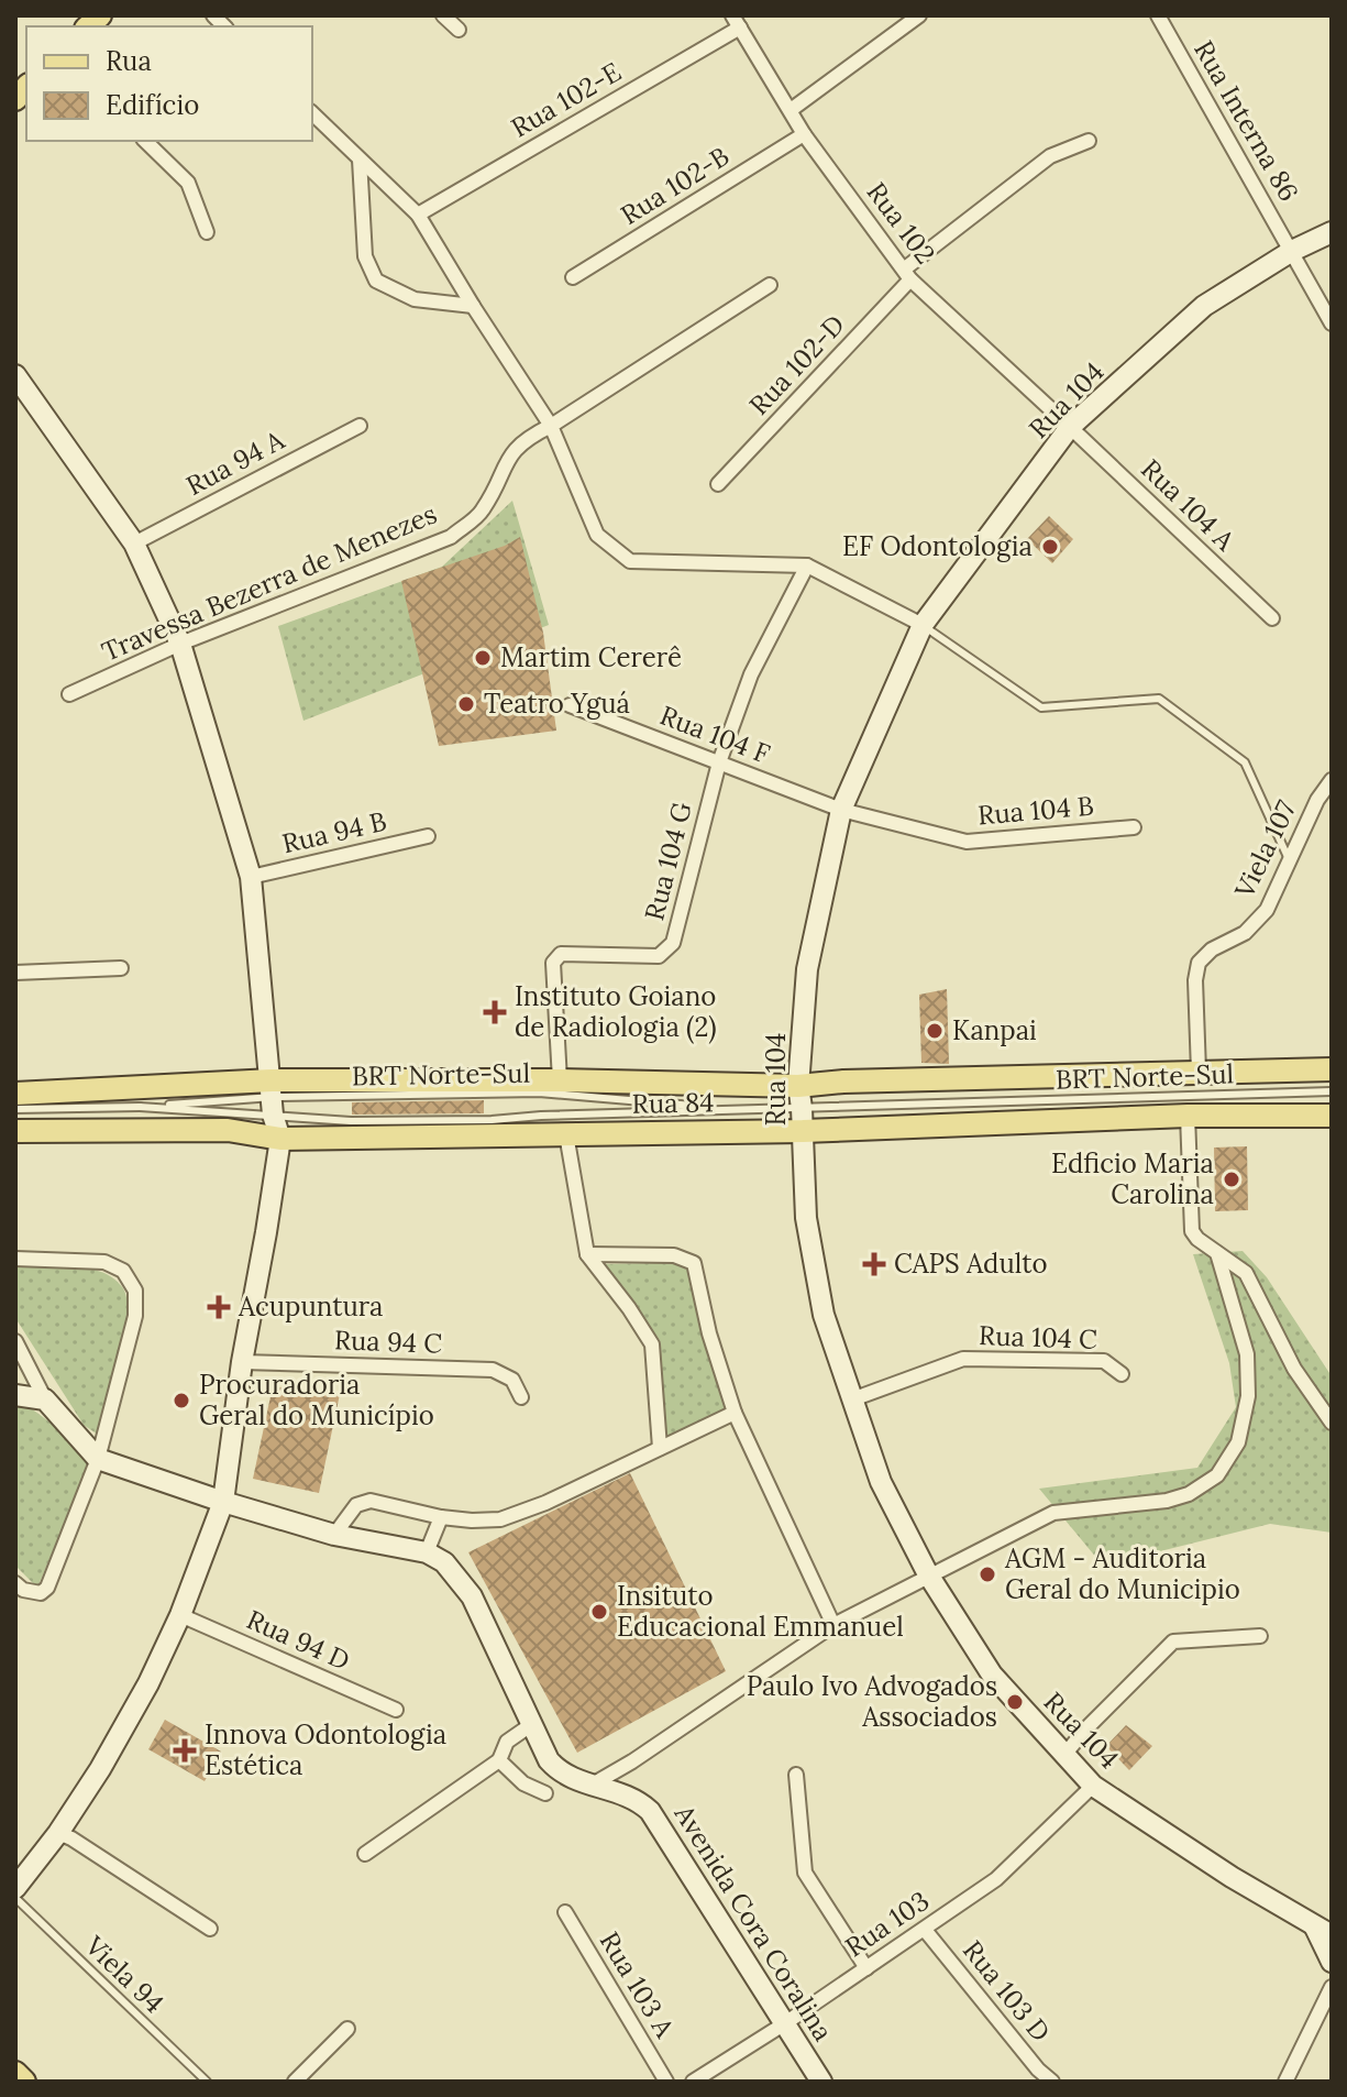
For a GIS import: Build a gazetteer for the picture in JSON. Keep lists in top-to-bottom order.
{
  "streets": {
    "main road": ["Rua 84"],
    "street": [
      "Rua 102-E",
      "Rua Interna 86",
      "Rua 102-B",
      "Rua 102",
      "Rua 102-D",
      "Rua 104",
      "Rua 94 A",
      "Rua 104 A",
      "Travessa Bezerra de Menezes",
      "Rua 104 F",
      "Rua 104 B",
      "Rua 94 B",
      "Viela 107",
      "Rua 104 G",
      "Rua 104 C",
      "Rua 94 C",
      "Rua 94 D",
      "Avenida Cora Coralina",
      "Rua 103",
      "Rua 103 A",
      "Rua 103 D"
    ],
    "lane": ["BRT Norte-Sul", "Viela 94"]
  },
  "crossings": [
    ["Rua 102-E", "Rua 102"],
    ["Rua Interna 86", "Rua 104"],
    ["Rua 102-B", "Rua 102"],
    ["Rua 102", "Rua 102-D"],
    ["Rua 102", "Rua 104"],
    ["Rua 102", "Rua 104 A"],
    ["Rua 104", "Rua 104 A"],
    ["Rua 104", "Rua 104 F"],
    ["Rua 104", "Rua 104 B"],
    ["Rua 104", "BRT Norte-Sul"],
    ["Rua 104", "Rua 84"],
    ["Rua 104", "Rua 104 C"],
    ["Rua 104", "Rua 103"],
    ["Rua 104 F", "Rua 104 B"],
    ["Rua 104 F", "Rua 104 G"],
    ["Viela 107", "Rua 84"],
    ["Rua 104 G", "Rua 84"],
    ["BRT Norte-Sul", "Rua 84"],
    ["Avenida Cora Coralina", "Rua 103"],
    ["Rua 103", "Rua 103 D"]
  ],
  "places": {
    "other": [
      "EF Odontologia",
      "Martim Cererê",
      "Teatro Yguá",
      "Kanpai",
      "Edficio Maria Carolina",
      "Procuradoria Geral do Município",
      "AGM - Auditoria Geral do Municipio",
      "Insituto Educacional Emmanuel",
      "Paulo Ivo Advogados Associados"
    ],
    "health": [
      "Instituto Goiano de Radiologia (2)",
      "CAPS Adulto",
      "Acupuntura",
      "Innova Odontologia Estética"
    ]
  },
  "legend": ["Rua", "Edifício"]
}
